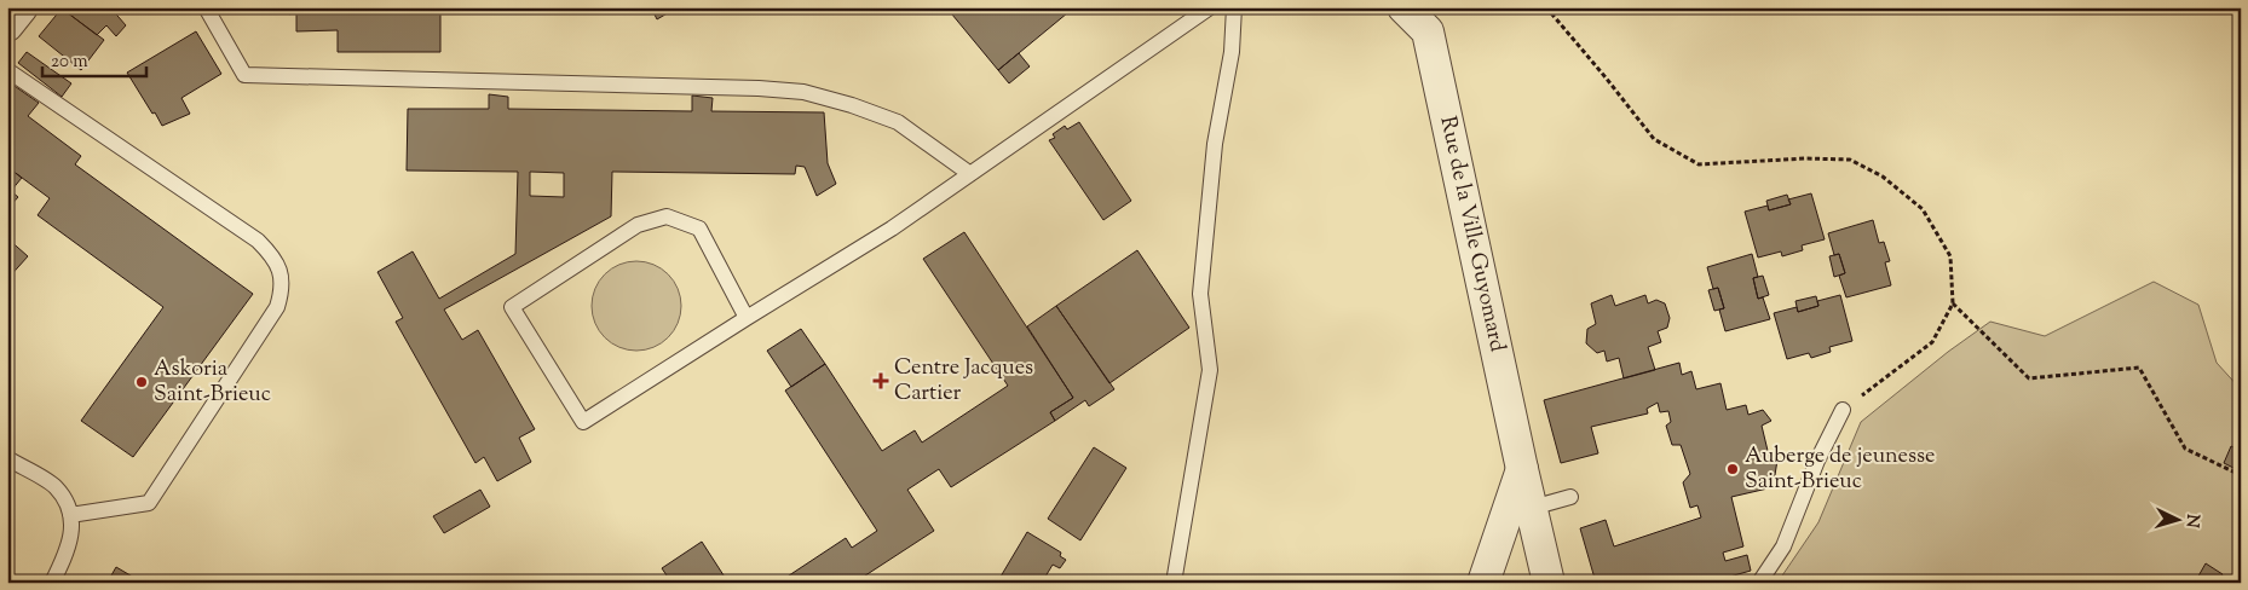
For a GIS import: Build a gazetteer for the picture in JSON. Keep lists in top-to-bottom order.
{
  "streets": {
    "street": ["Rue de la Ville Guyomard"]
  },
  "places": {
    "health": ["Centre Jacques Cartier"],
    "other": ["Askoria Saint-Brieuc", "Auberge de jeunesse Saint-Brieuc"]
  },
  "scale_bar": "20 m",
  "north": "right"
}
